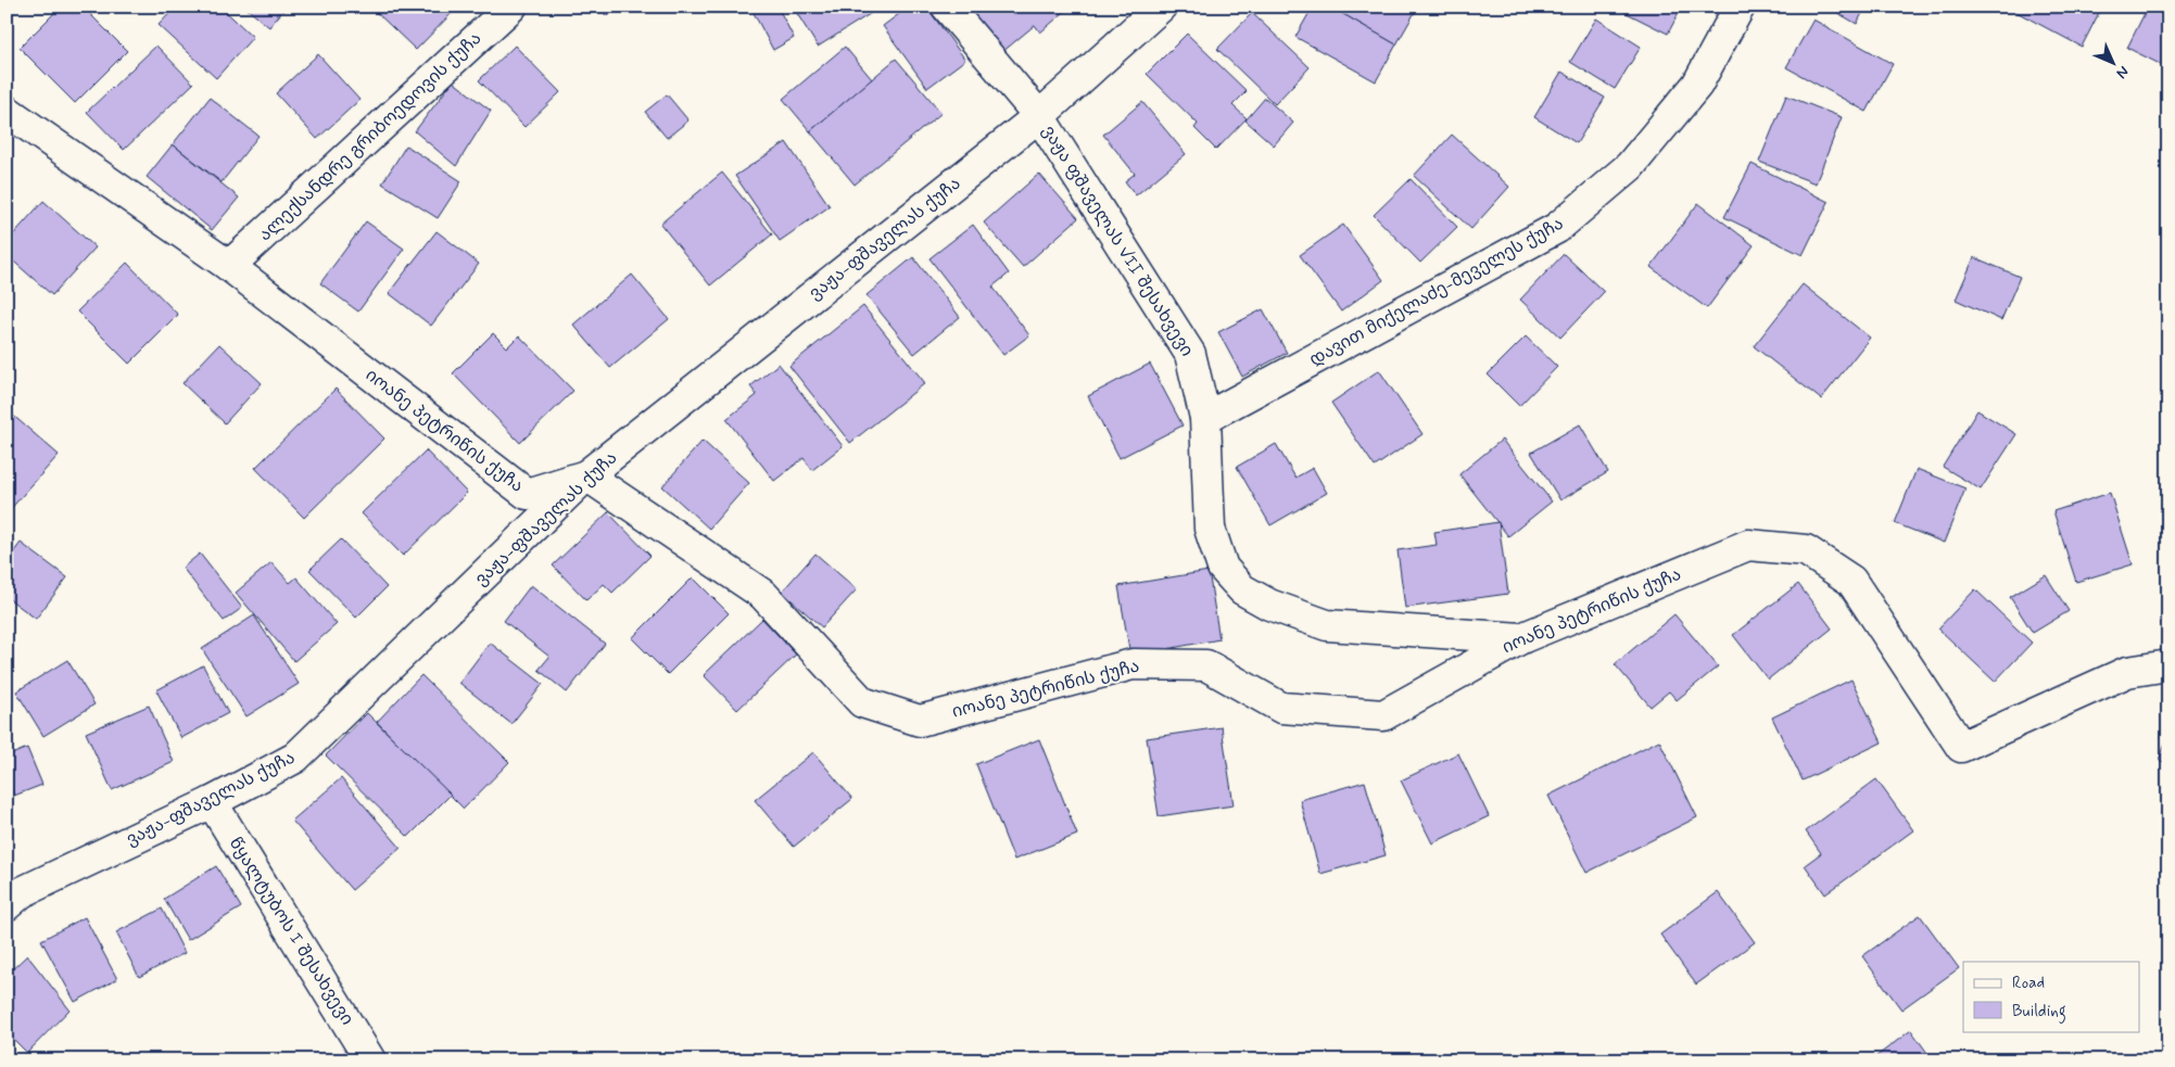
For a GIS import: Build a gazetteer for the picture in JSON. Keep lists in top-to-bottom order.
{
  "streets": {
    "street": [
      "ალექსანდრე გრიბოედოვის ქუჩა",
      "ვაჟა-ფშაველას ქუჩა",
      "ვაჟა ფშაველას VII შესახვევი",
      "დავით მიქელაძე-მეველეს ქუჩა",
      "იოანე პეტრიწის ქუჩა",
      "წყალტუბოს I შესახვევი"
    ]
  },
  "crossings": [
    ["ალექსანდრე გრიბოედოვის ქუჩა", "იოანე პეტრიწის ქუჩა"],
    ["ვაჟა-ფშაველას ქუჩა", "ვაჟა ფშაველას VII შესახვევი"],
    ["ვაჟა-ფშაველას ქუჩა", "იოანე პეტრიწის ქუჩა"],
    ["ვაჟა-ფშაველას ქუჩა", "წყალტუბოს I შესახვევი"],
    ["ვაჟა ფშაველას VII შესახვევი", "დავით მიქელაძე-მეველეს ქუჩა"],
    ["ვაჟა ფშაველას VII შესახვევი", "იოანე პეტრიწის ქუჩა"]
  ],
  "legend": ["Road", "Building"],
  "north": "bottom right"
}
